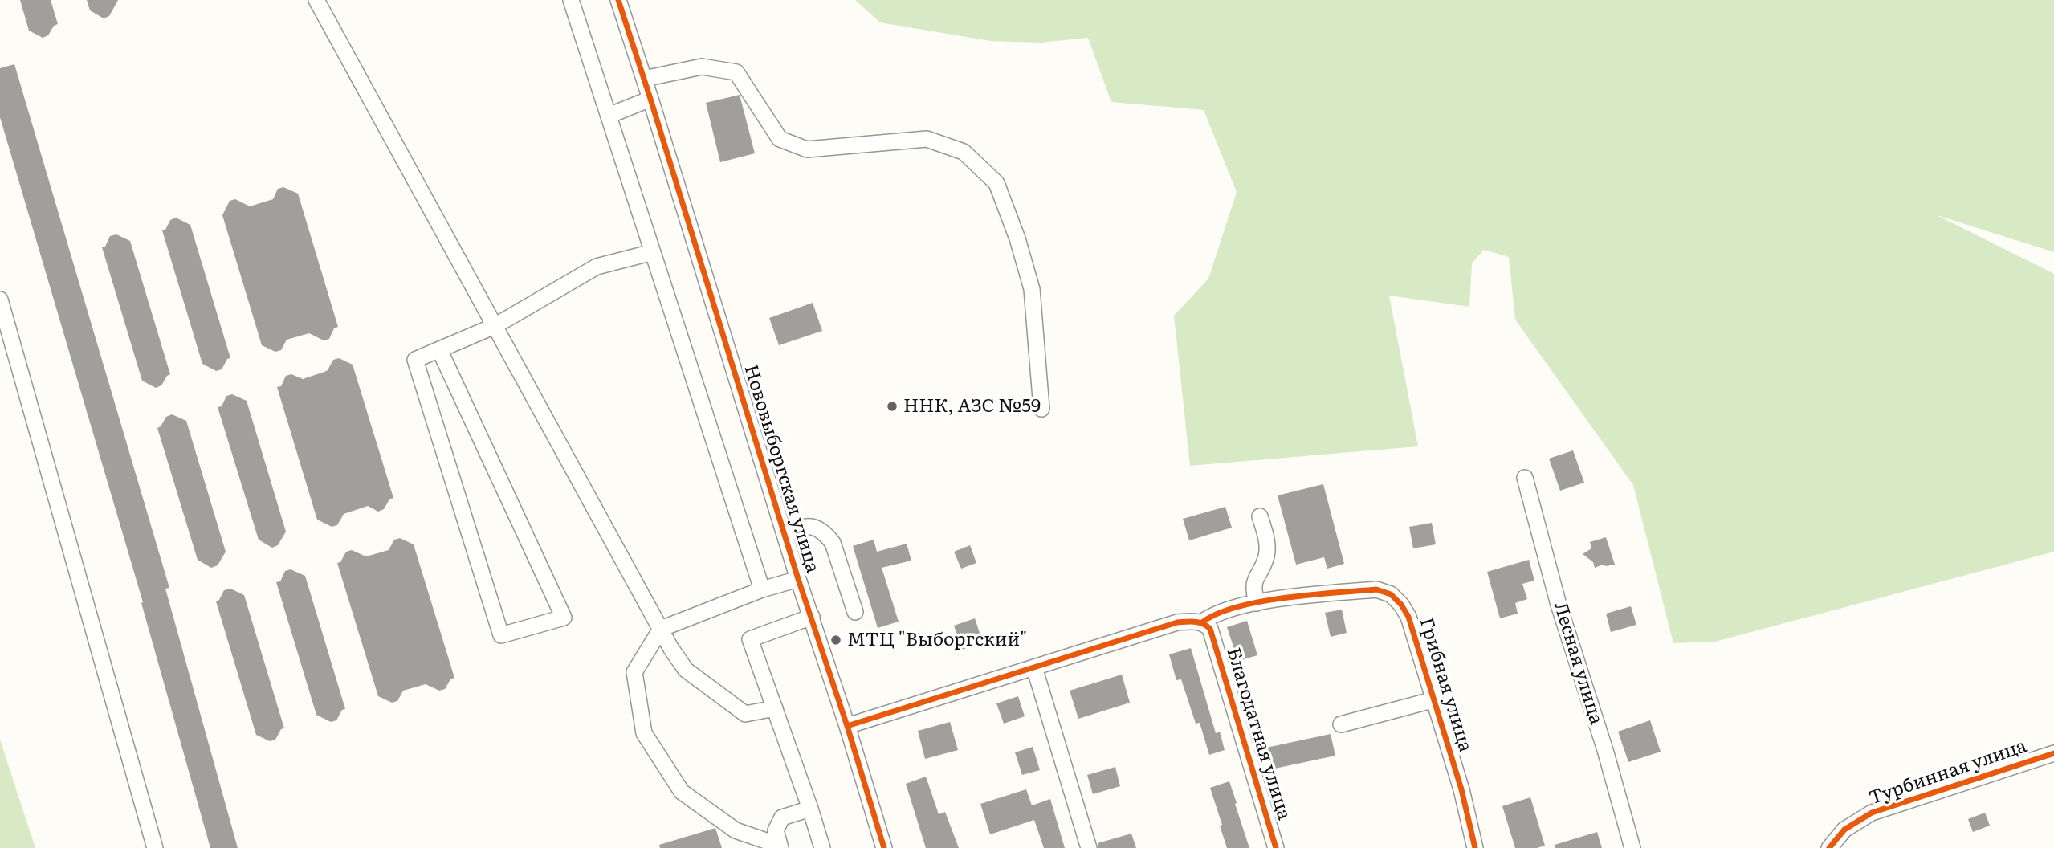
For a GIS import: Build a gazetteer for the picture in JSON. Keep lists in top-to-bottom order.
{
  "streets": {
    "street": [
      "Нововыборгская улица",
      "Лесная улица",
      "Грибная улица",
      "Благодатная улица",
      "Турбинная улица"
    ]
  },
  "crossings": [
    ["Грибная улица", "Благодатная улица"]
  ],
  "places": ["ННК, АЗС №59", "МТЦ \"Выборгский\""]
}
